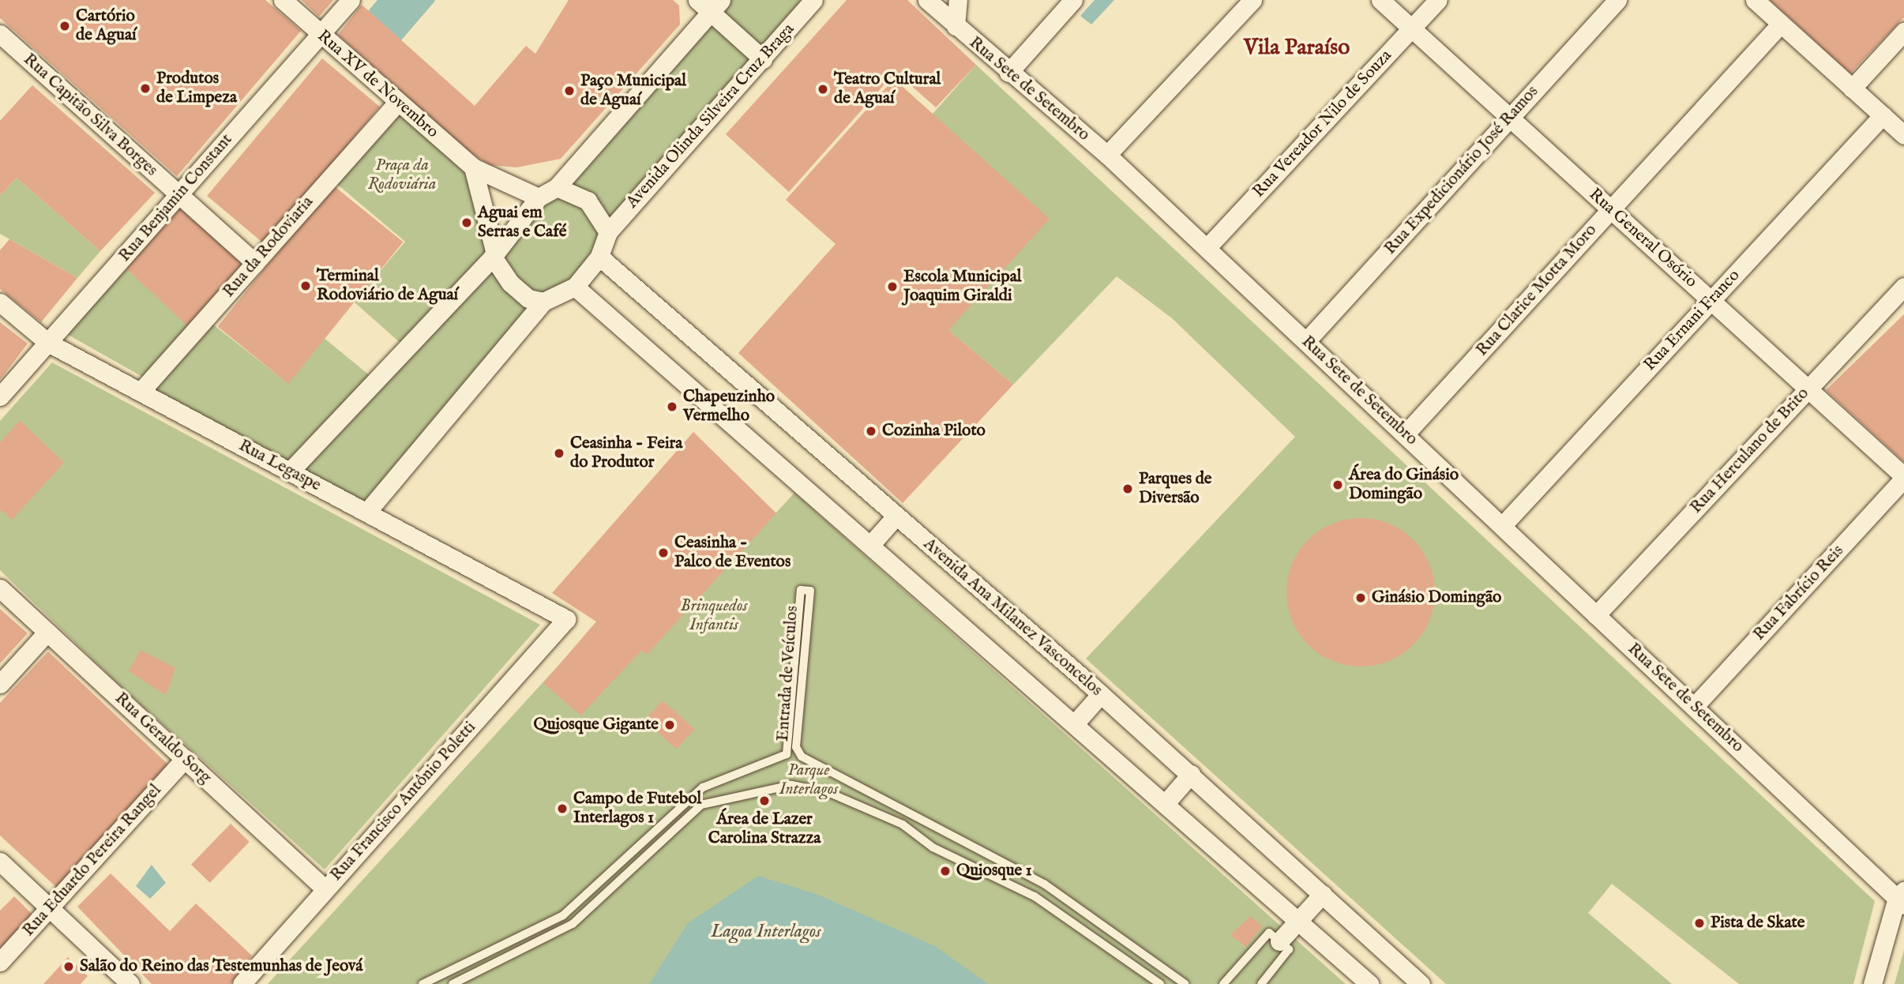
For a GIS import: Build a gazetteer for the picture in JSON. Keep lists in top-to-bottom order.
{
  "streets": {
    "street": [
      "Rua XV de Novembro",
      "Rua Sete de Setembro",
      "Rua Capitão Silva Borges",
      "Avenida Olinda Silveira Cruz Braga",
      "Rua Vereador Nilo de Souza",
      "Rua Expedicionário José Ramos",
      "Rua Benjamin Constant",
      "Rua General Osório",
      "Rua da Rodoviaria",
      "Rua Clarice Motta Moro",
      "Rua Ernani Franco",
      "Rua Herculano de Brito",
      "Rua Legaspe",
      "Rua Fabrício Reis",
      "Avenida Ana Milanez Vasconcelos",
      "Rua Geraldo Sorg",
      "Rua Francisco Antônio Poletti",
      "Rua Eduardo Pereira Rangel"
    ],
    "lane": ["Entrada de Veículos"]
  },
  "crossings": [
    ["Rua XV de Novembro", "Avenida Olinda Silveira Cruz Braga"],
    ["Rua XV de Novembro", "Rua Benjamin Constant"],
    ["Rua XV de Novembro", "Rua da Rodoviaria"],
    ["Rua XV de Novembro", "Avenida Ana Milanez Vasconcelos"],
    ["Rua Sete de Setembro", "Rua Vereador Nilo de Souza"],
    ["Rua Sete de Setembro", "Rua Expedicionário José Ramos"],
    ["Rua Sete de Setembro", "Rua Clarice Motta Moro"],
    ["Rua Sete de Setembro", "Rua Ernani Franco"],
    ["Rua Sete de Setembro", "Rua Herculano de Brito"],
    ["Rua Sete de Setembro", "Rua Fabrício Reis"],
    ["Rua Capitão Silva Borges", "Rua Benjamin Constant"],
    ["Rua Capitão Silva Borges", "Rua da Rodoviaria"],
    ["Avenida Olinda Silveira Cruz Braga", "Avenida Ana Milanez Vasconcelos"],
    ["Rua Vereador Nilo de Souza", "Rua General Osório"],
    ["Rua Expedicionário José Ramos", "Rua General Osório"],
    ["Rua Benjamin Constant", "Rua Legaspe"],
    ["Rua General Osório", "Rua Clarice Motta Moro"],
    ["Rua General Osório", "Rua Ernani Franco"],
    ["Rua General Osório", "Rua Herculano de Brito"],
    ["Rua General Osório", "Rua Fabrício Reis"],
    ["Rua da Rodoviaria", "Rua Legaspe"],
    ["Rua Legaspe", "Rua Francisco Antônio Poletti"],
    ["Rua Geraldo Sorg", "Rua Francisco Antônio Poletti"],
    ["Rua Geraldo Sorg", "Rua Eduardo Pereira Rangel"]
  ],
  "districts": ["Vila Paraíso"],
  "water": ["Lagoa Interlagos"],
  "parks": ["Praça da Rodoviária", "Brinquedos Infantis", "Parque Interlagos"],
  "places": [
    "Cartório de Aguaí",
    "Produtos de Limpeza",
    "Teatro Cultural de Aguaí",
    "Paço Municipal de Aguaí",
    "Aguai em Serras e Café",
    "Terminal Rodoviário de Aguaí",
    "Escola Municipal Joaquim Giraldi",
    "Chapeuzinho Vermelho",
    "Cozinha Piloto",
    "Ceasinha - Feira do Produtor",
    "Área do Ginásio Domingão",
    "Parques de Diversão",
    "Ceasinha - Palco de Eventos",
    "Ginásio Domingão",
    "Quiosque Gigante",
    "Área de Lazer Carolina Strazza",
    "Campo de Futebol Interlagos 1",
    "Quiosque 1",
    "Pista de Skate",
    "Salão do Reino das Testemunhas de Jeová"
  ]
}
